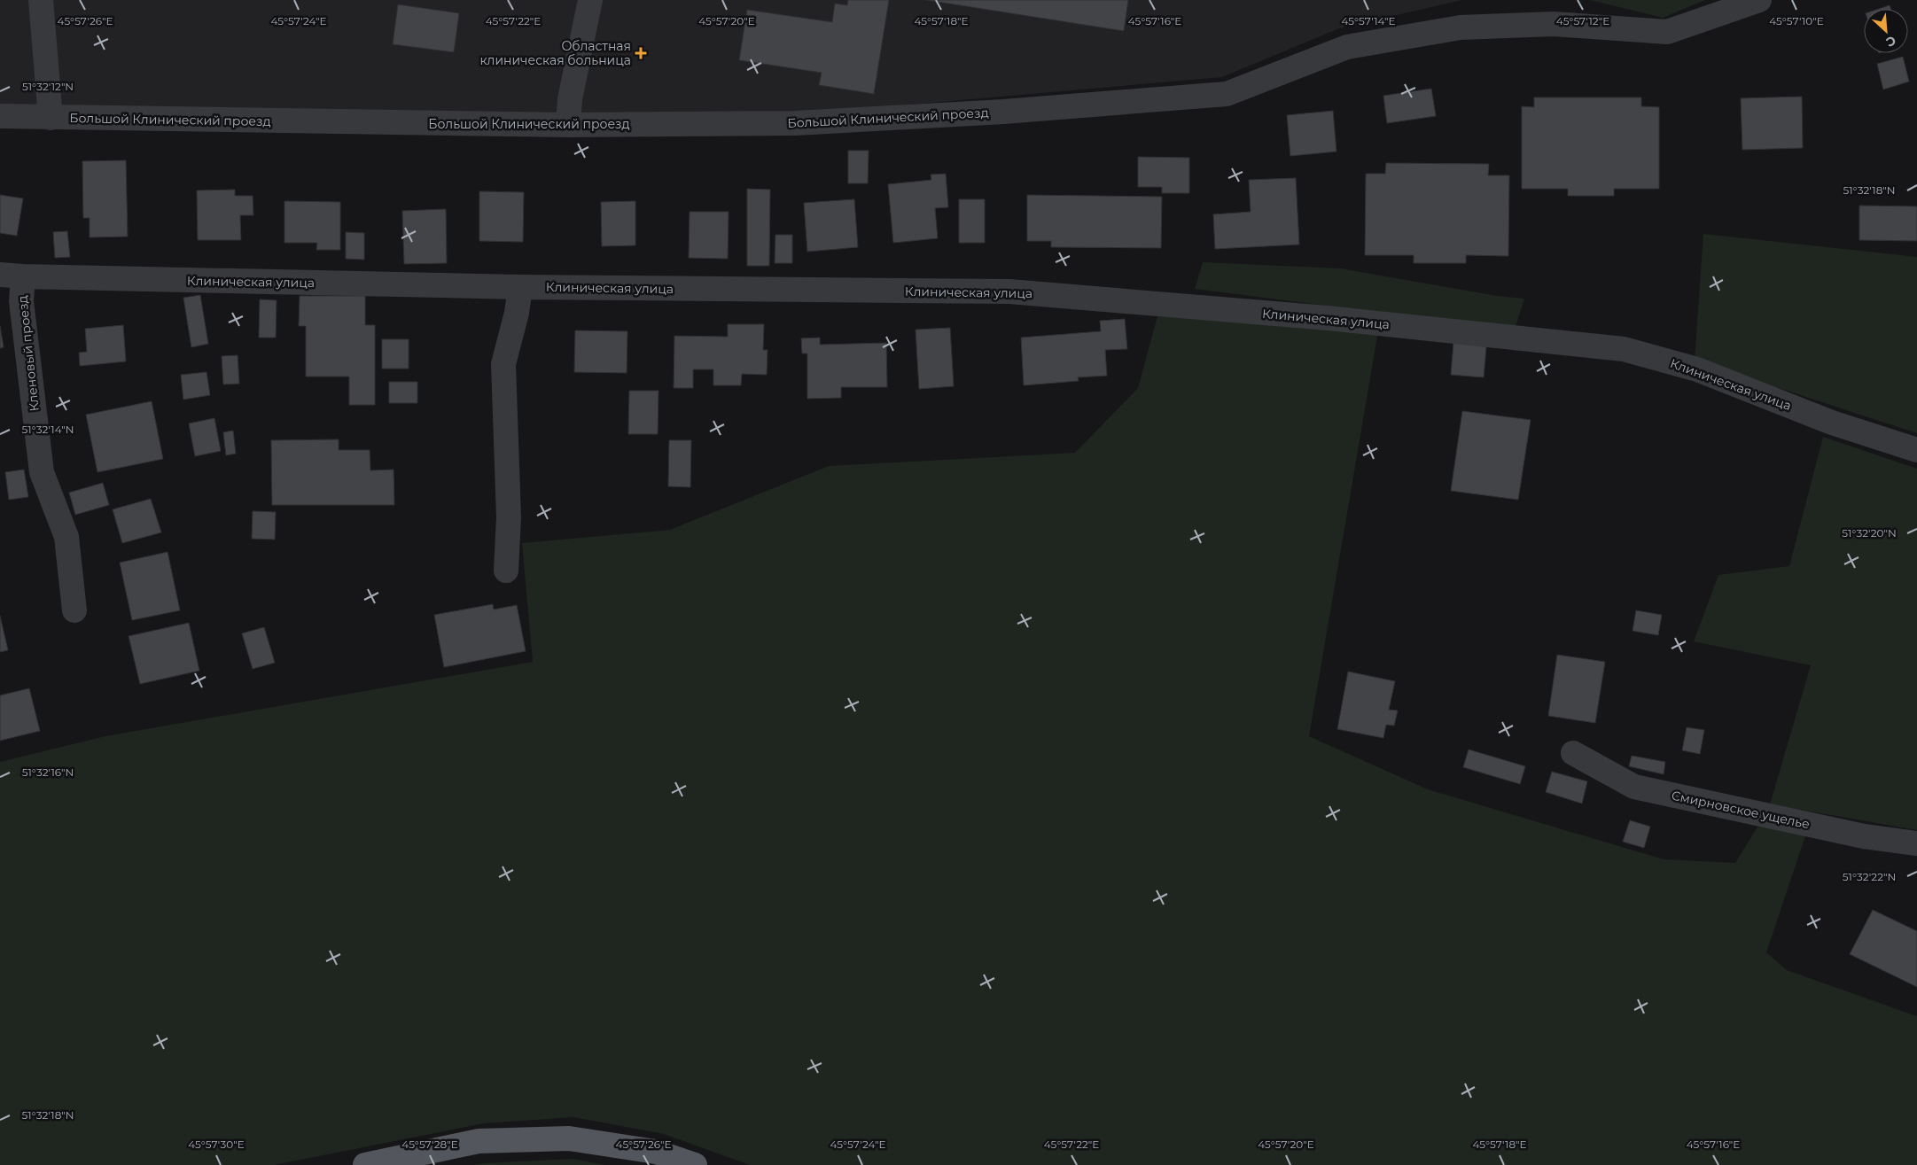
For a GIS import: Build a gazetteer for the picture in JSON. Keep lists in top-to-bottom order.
{
  "streets": {
    "street": [
      "Большой Клинический проезд",
      "Клиническая улица",
      "Кленовый проезд",
      "Смирновское ущелье"
    ]
  },
  "crossings": [
    ["Клиническая улица", "Кленовый проезд"]
  ],
  "places": {
    "health": ["Областная клиническая больница"]
  },
  "north": "bottom right",
  "coordinates": [
    "45°57'26\"E",
    "45°57'24\"E",
    "45°57'22\"E",
    "45°57'20\"E",
    "45°57'18\"E",
    "45°57'16\"E",
    "45°57'14\"E",
    "45°57'12\"E",
    "45°57'10\"E",
    "51°32'12\"N",
    "51°32'18\"N",
    "51°32'14\"N",
    "51°32'20\"N",
    "51°32'16\"N",
    "51°32'22\"N",
    "45°57'30\"E",
    "45°57'28\"E"
  ]
}
